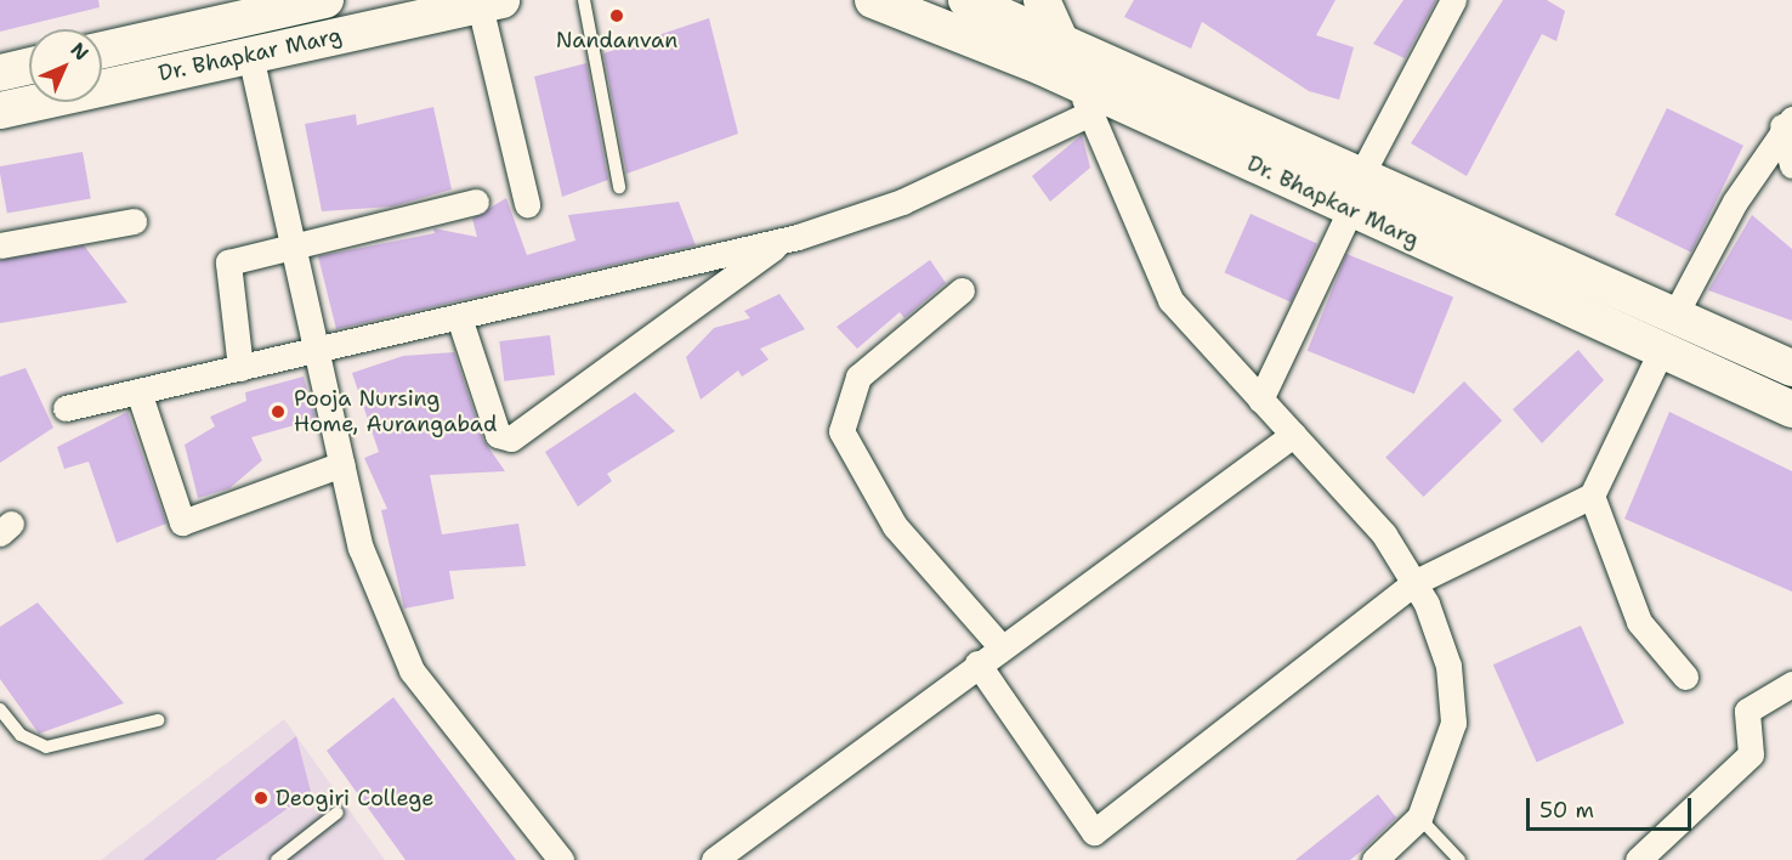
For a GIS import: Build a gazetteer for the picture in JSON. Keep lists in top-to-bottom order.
{
  "streets": {
    "main road": ["Dr. Bhapkar Marg"]
  },
  "places": ["Nandanvan", "Pooja Nursing Home, Aurangabad", "Deogiri College"],
  "scale_bar": "50 m",
  "north": "top right"
}
